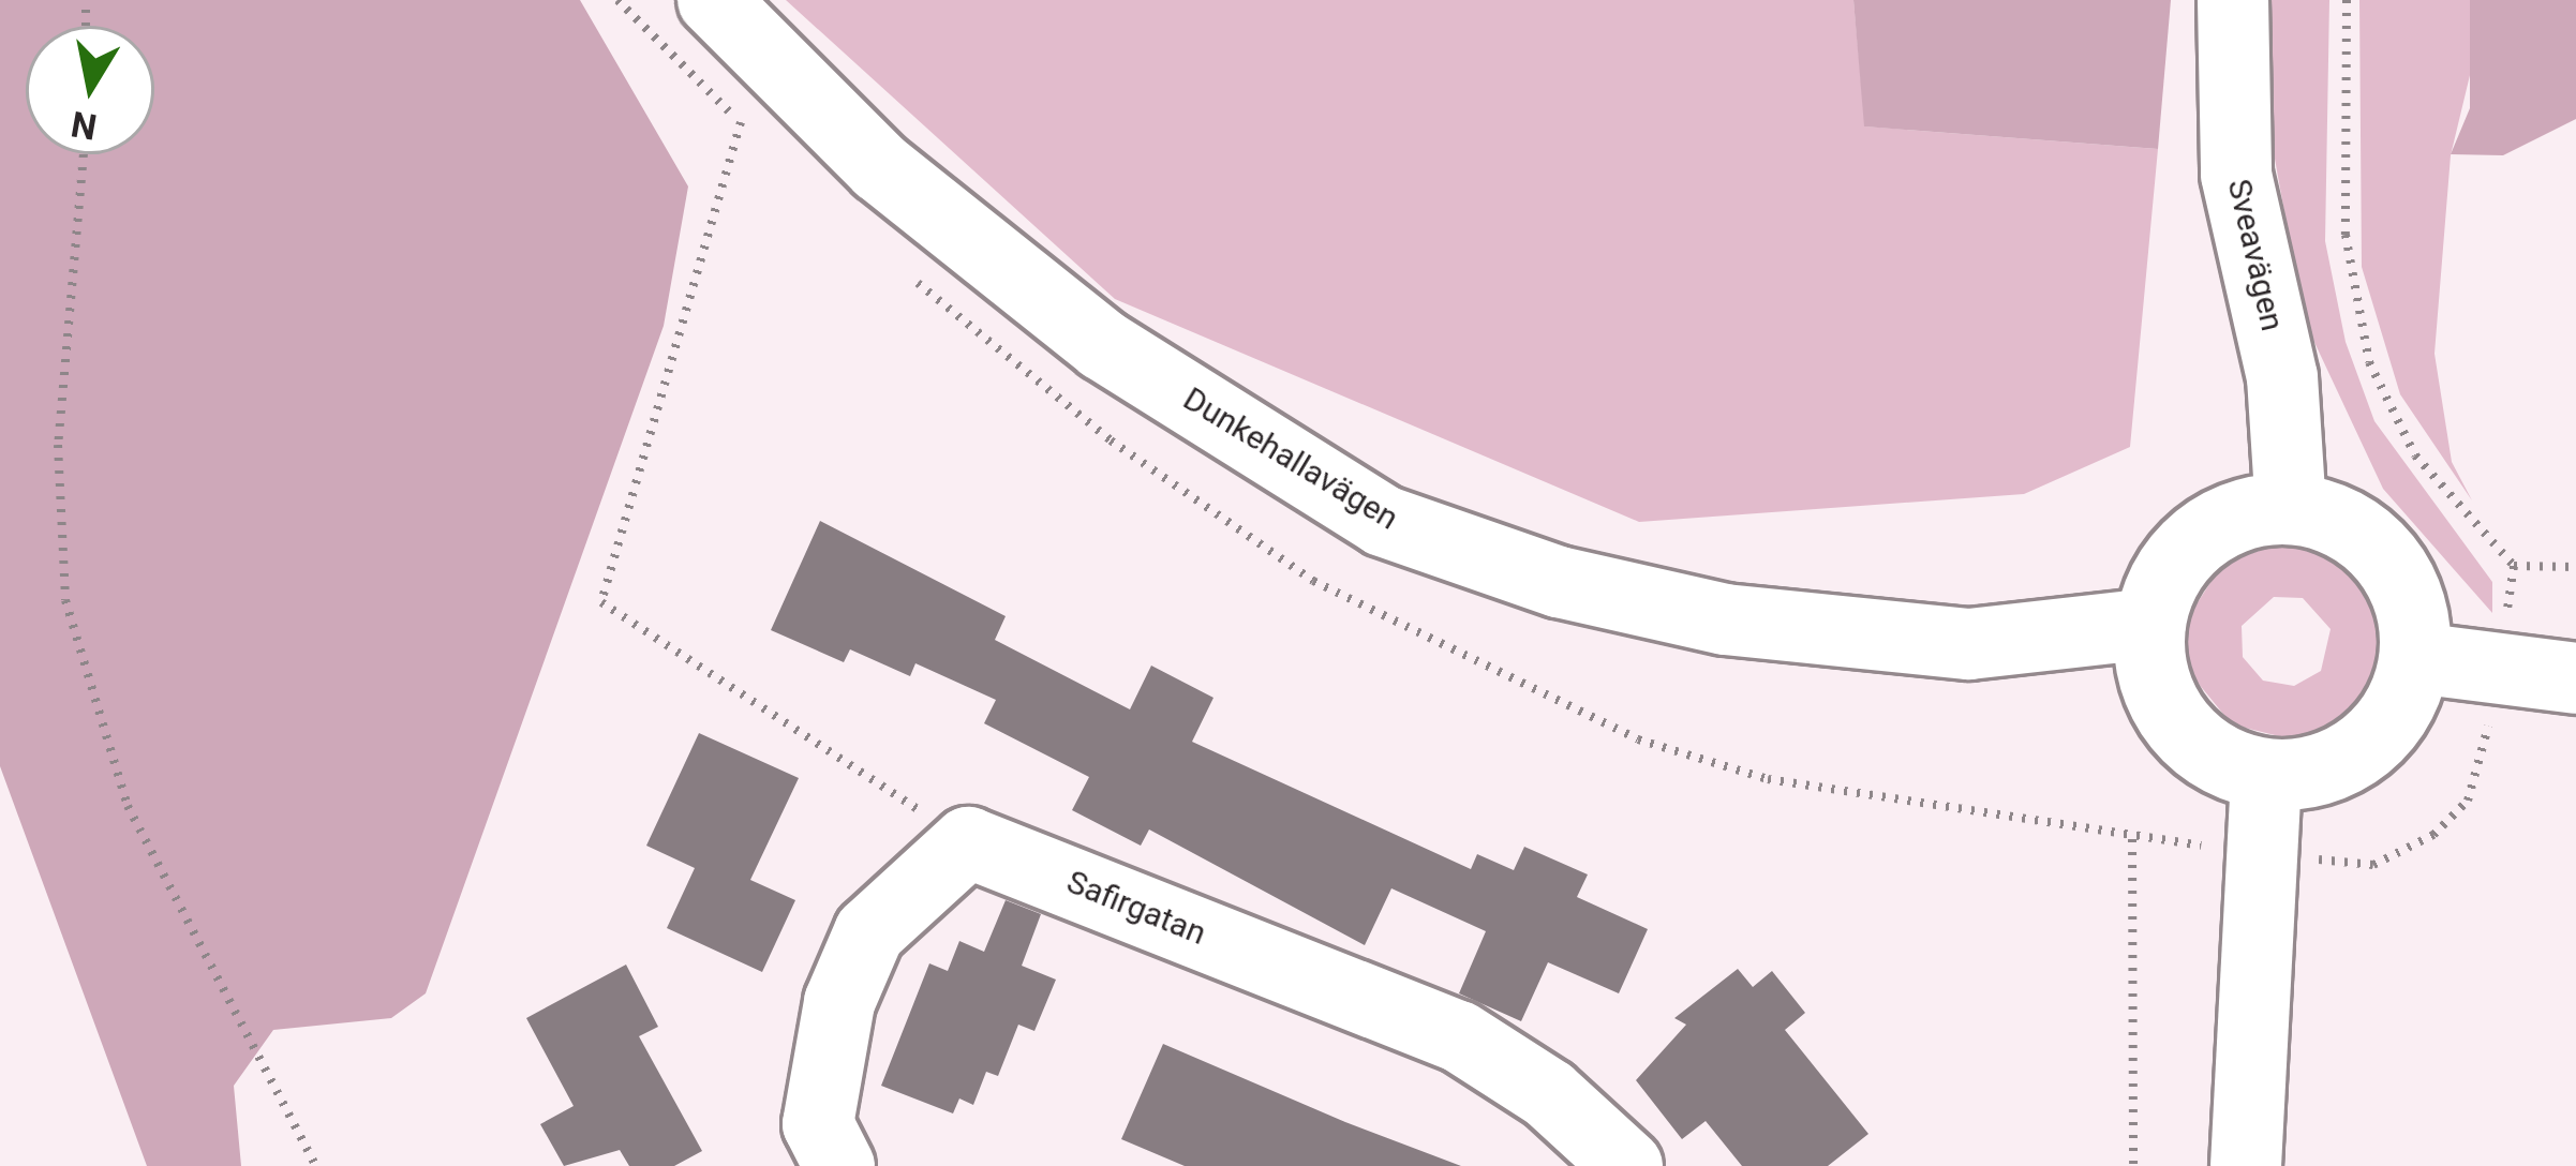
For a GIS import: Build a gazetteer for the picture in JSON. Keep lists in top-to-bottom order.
{
  "streets": {
    "street": ["Sveavägen", "Dunkehallavägen", "Safirgatan"]
  },
  "crossings": [
    ["Sveavägen", "Dunkehallavägen"]
  ],
  "north": "bottom"
}
